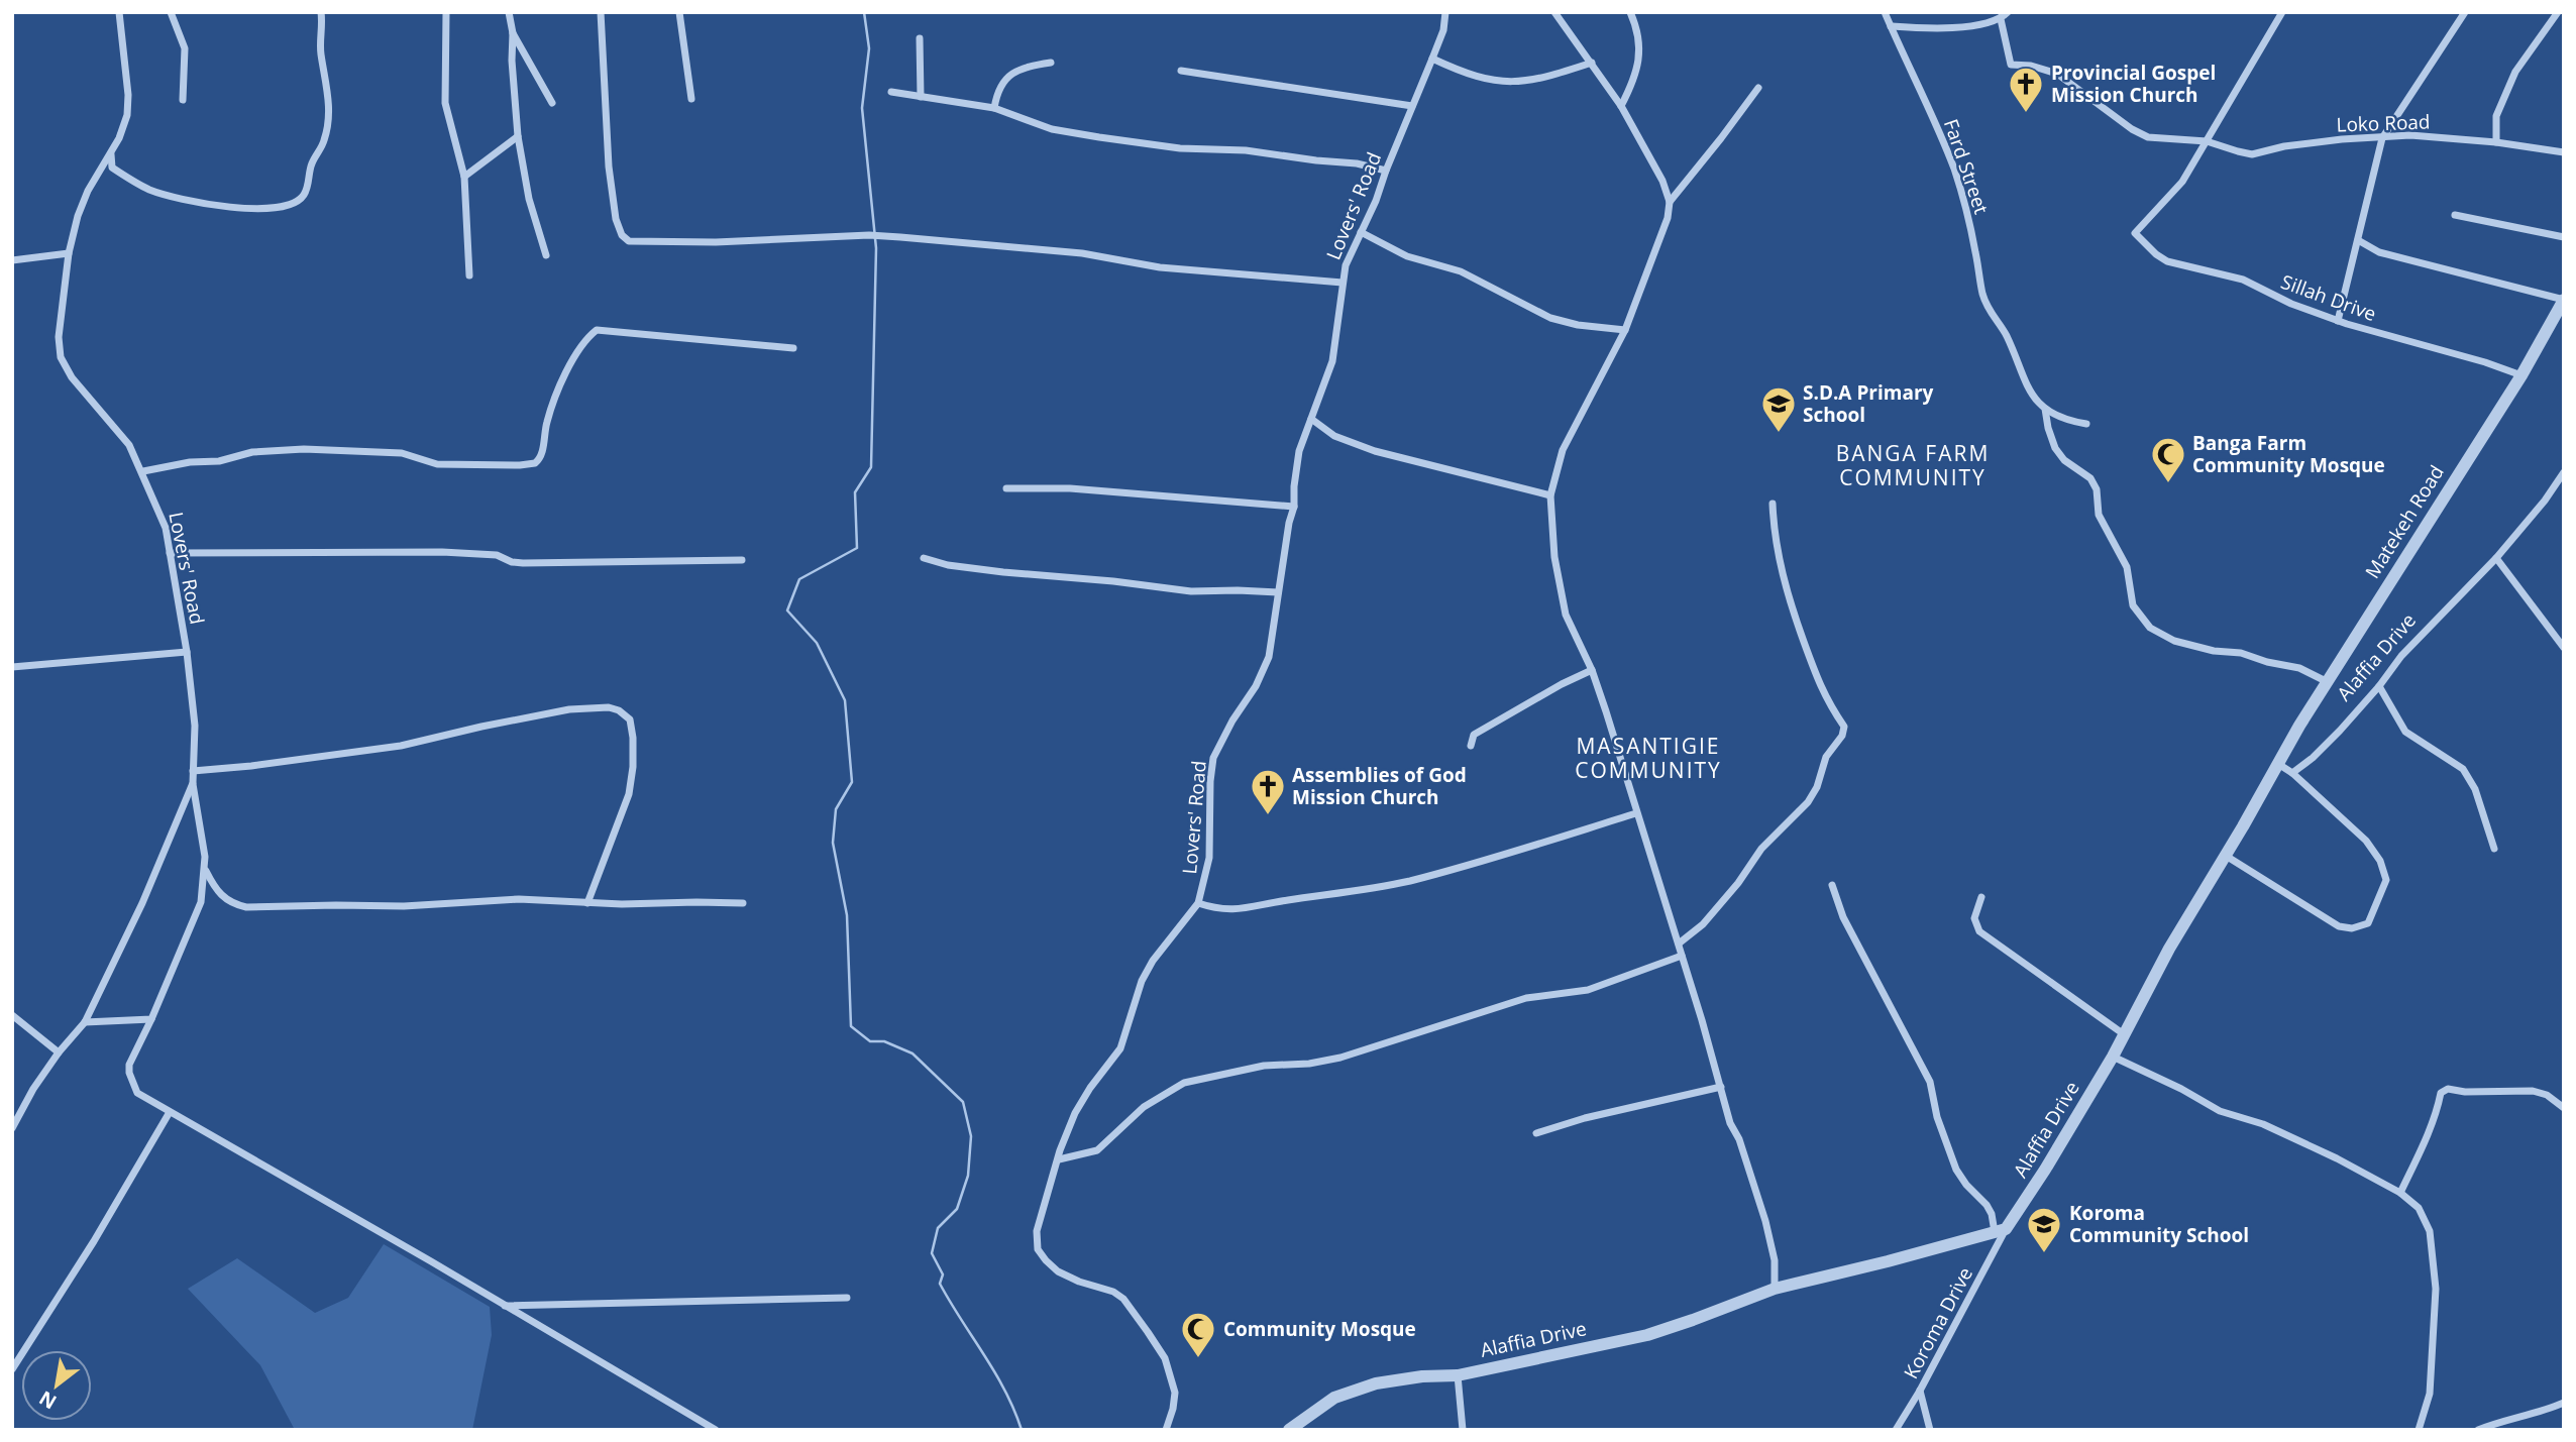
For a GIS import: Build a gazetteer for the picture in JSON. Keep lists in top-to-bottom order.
{
  "streets": {
    "street": [
      "Loko Road",
      "Fard Street",
      "Lovers' Road",
      "Sillah Drive",
      "Matekeh Road",
      "Alaffia Drive",
      "Koroma Drive"
    ]
  },
  "crossings": [
    ["Loko Road", "Sillah Drive"],
    ["Sillah Drive", "Matekeh Road"],
    ["Matekeh Road", "Alaffia Drive"],
    ["Alaffia Drive", "Koroma Drive"]
  ],
  "districts": ["BANGA FARM COMMUNITY", "MASANTIGIE COMMUNITY"],
  "places": {
    "church": ["Provincial Gospel Mission Church", "Assemblies of God Mission Church"],
    "school or university": ["S.D.A Primary School", "Koroma Community School"],
    "mosque": ["Banga Farm Community Mosque", "Community Mosque"]
  },
  "north": "bottom left"
}
